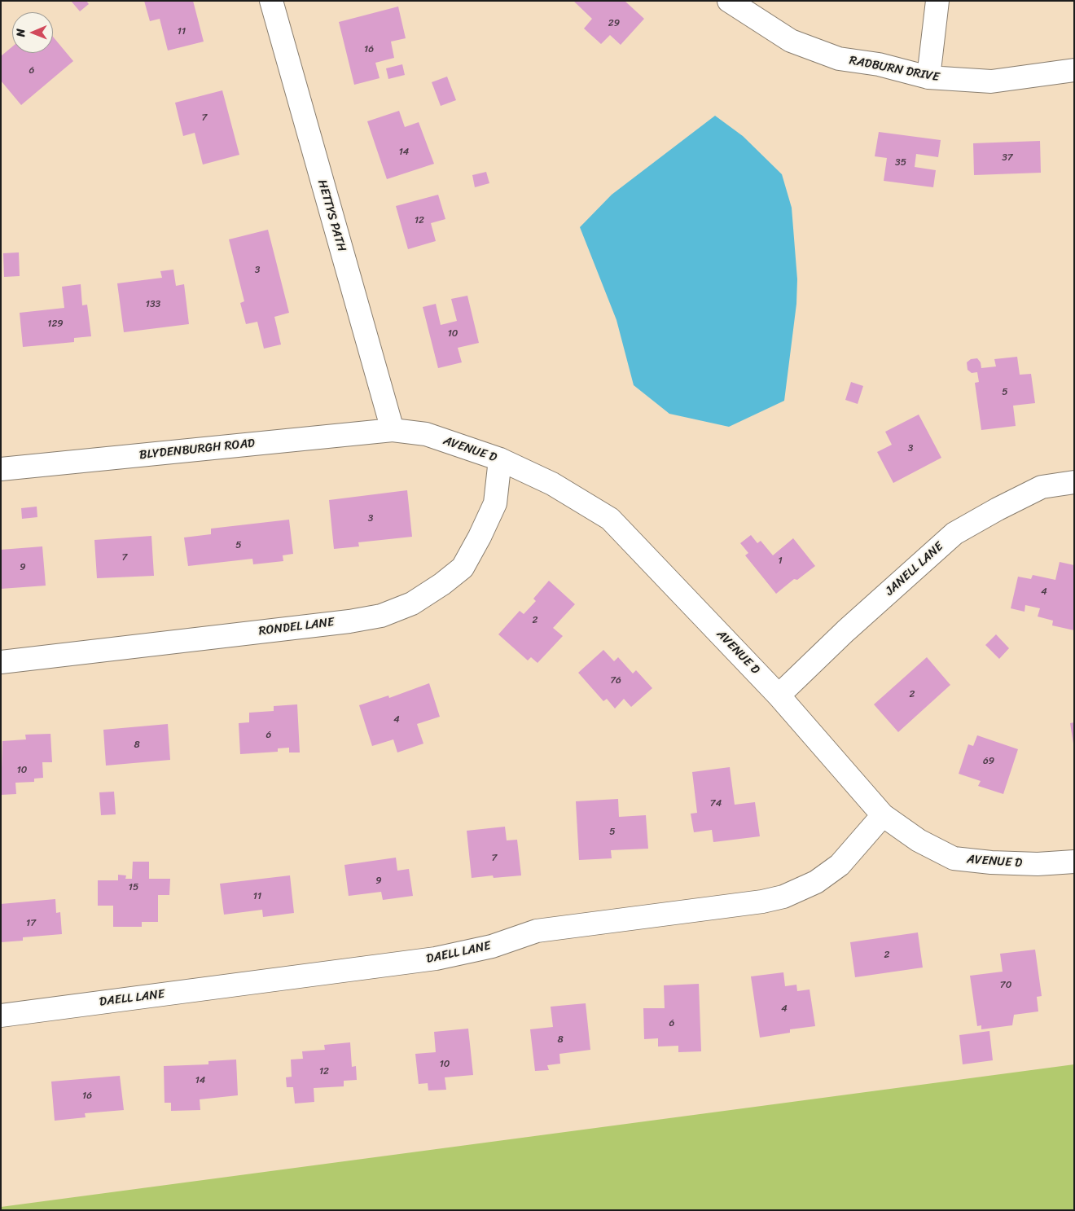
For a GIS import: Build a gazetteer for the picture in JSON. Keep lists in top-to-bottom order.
{
  "streets": {
    "street": [
      "RADBURN DRIVE",
      "HETTYS PATH",
      "BLYDENBURGH ROAD",
      "AVENUE D",
      "JANELL LANE",
      "RONDEL LANE",
      "DAELL LANE"
    ]
  },
  "crossings": [
    ["HETTYS PATH", "BLYDENBURGH ROAD"],
    ["HETTYS PATH", "AVENUE D"],
    ["BLYDENBURGH ROAD", "AVENUE D"],
    ["AVENUE D", "JANELL LANE"],
    ["AVENUE D", "RONDEL LANE"],
    ["AVENUE D", "DAELL LANE"]
  ],
  "house_numbers": [
    "29",
    "11",
    "16",
    "6",
    "7",
    "14",
    "37",
    "35",
    "12",
    "3",
    "133",
    "129",
    "10",
    "5",
    "3",
    "3",
    "5",
    "7",
    "1",
    "9",
    "4",
    "2",
    "76",
    "2",
    "4",
    "6",
    "8",
    "69",
    "10",
    "74",
    "5",
    "7",
    "9",
    "15",
    "11",
    "17",
    "2",
    "70",
    "4",
    "6",
    "8",
    "10",
    "12",
    "14",
    "16"
  ],
  "north": "left"
}
